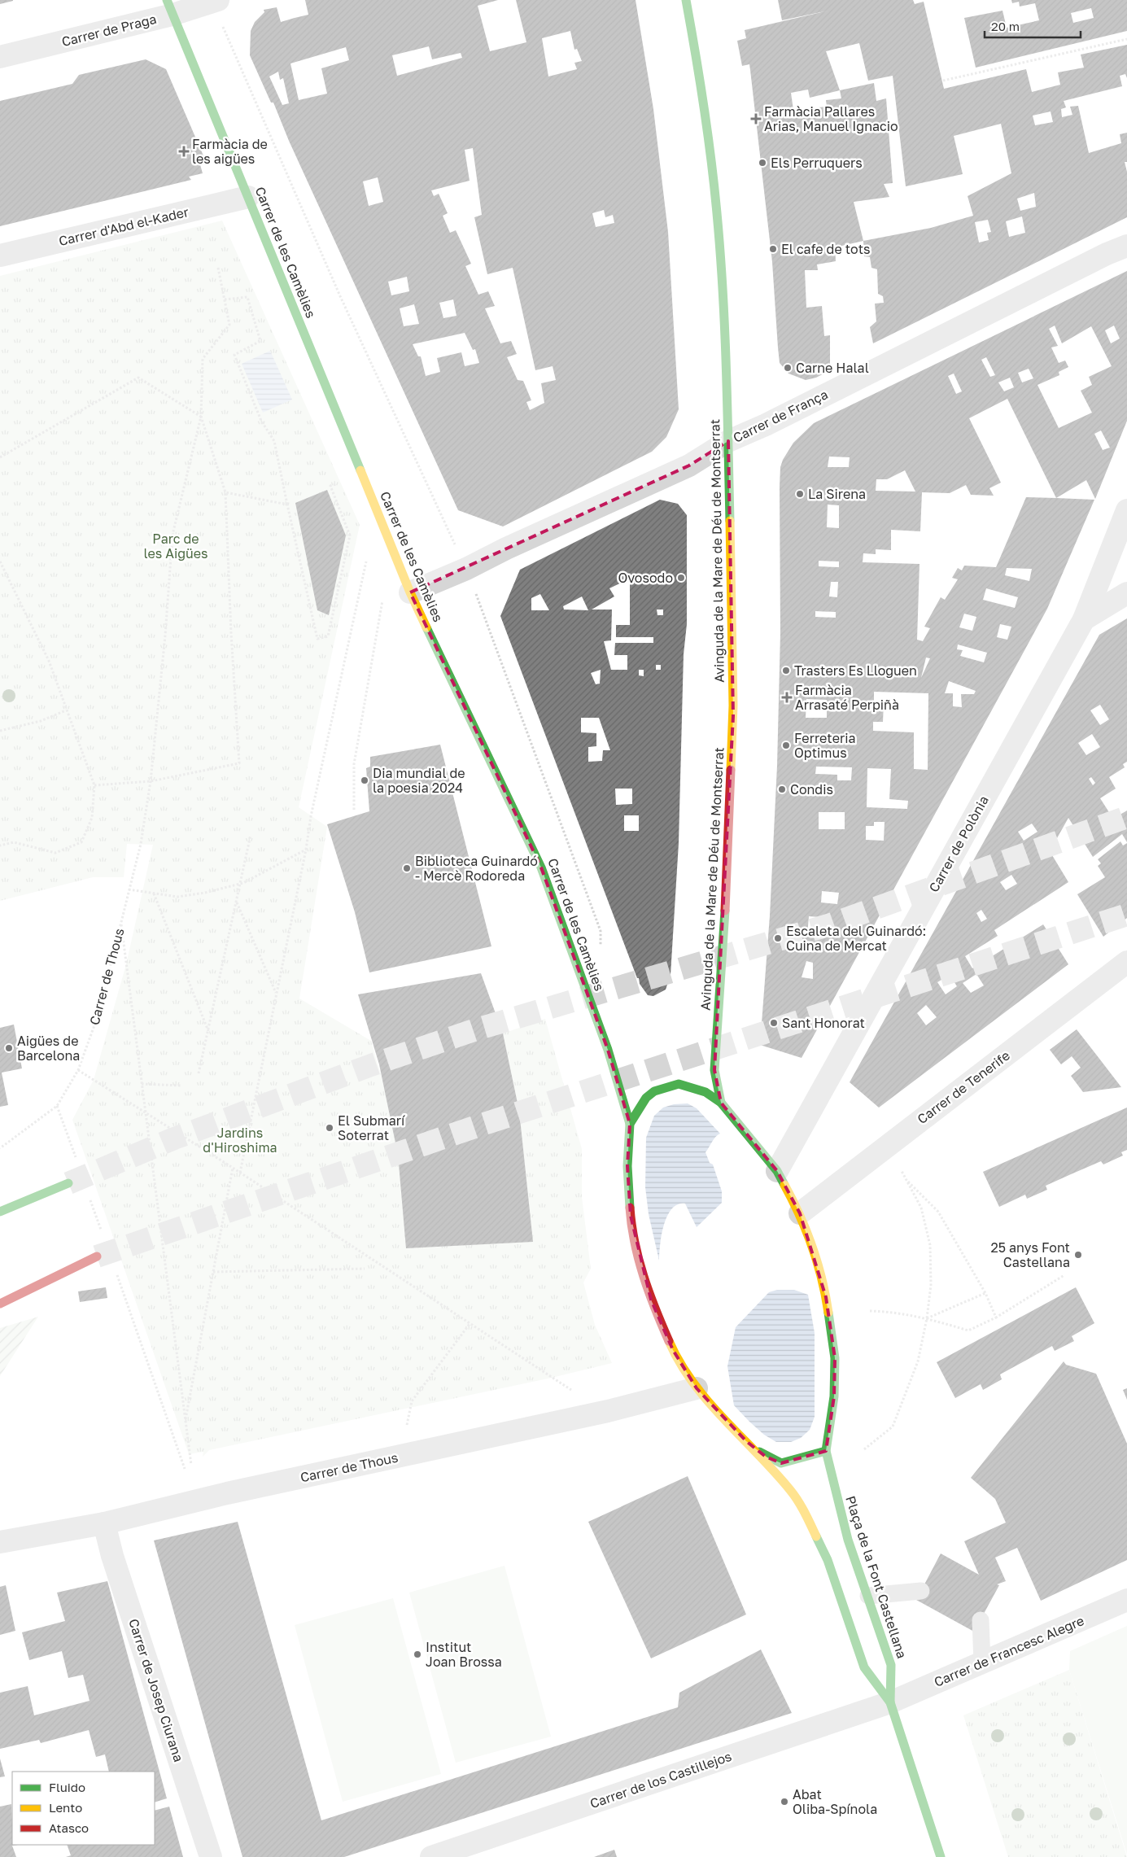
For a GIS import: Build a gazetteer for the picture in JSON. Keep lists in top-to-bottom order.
{
  "streets": {
    "street": [
      "Carrer de Praga",
      "Carrer d'Abd el-Kader",
      "Carrer de les Camèlies",
      "Carrer de França",
      "Avinguda de la Mare de Déu de Montserrat",
      "Carrer de Polònia",
      "Carrer de Thous",
      "Carrer de Tenerife",
      "Plaça de la Font Castellana",
      "Carrer de Francesc Alegre",
      "Carrer de Josep Ciurana",
      "Carrer de los Castillejos"
    ]
  },
  "crossings": [
    ["Carrer de Praga", "Carrer de les Camèlies"],
    ["Carrer d'Abd el-Kader", "Carrer de les Camèlies"],
    ["Carrer de les Camèlies", "Carrer de França"],
    ["Carrer de les Camèlies", "Plaça de la Font Castellana"],
    ["Carrer de França", "Avinguda de la Mare de Déu de Montserrat"],
    ["Avinguda de la Mare de Déu de Montserrat", "Plaça de la Font Castellana"],
    ["Carrer de Polònia", "Plaça de la Font Castellana"],
    ["Carrer de Thous", "Plaça de la Font Castellana"],
    ["Carrer de Thous", "Carrer de Josep Ciurana"],
    ["Carrer de Tenerife", "Plaça de la Font Castellana"],
    ["Plaça de la Font Castellana", "Carrer de Francesc Alegre"],
    ["Plaça de la Font Castellana", "Carrer de los Castillejos"],
    ["Carrer de Francesc Alegre", "Carrer de los Castillejos"]
  ],
  "parks": ["Parc de les Aigües", "Jardins d'Hiroshima"],
  "places": {
    "health": ["Farmàcia Pallares Arias, Manuel Ignacio", "Farmàcia de les aigües", "Farmàcia Arrasaté Perpiñà"],
    "other": [
      "Els Perruquers",
      "El cafe de tots",
      "Carne Halal",
      "La Sirena",
      "Ovosodo",
      "Trasters Es Lloguen",
      "Ferreteria Optimus",
      "Dia mundial de la poesia 2024",
      "Condis",
      "Biblioteca Guinardó - Mercè Rodoreda",
      "Escaleta del Guinardó: Cuina de Mercat",
      "Sant Honorat",
      "Aigües de Barcelona",
      "El Submarí Soterrat",
      "25 anys Font Castellana",
      "Institut Joan Brossa",
      "Abat Oliba-Spínola"
    ]
  },
  "legend": ["Fluido", "Lento", "Atasco"],
  "scale_bar": "20 m"
}
